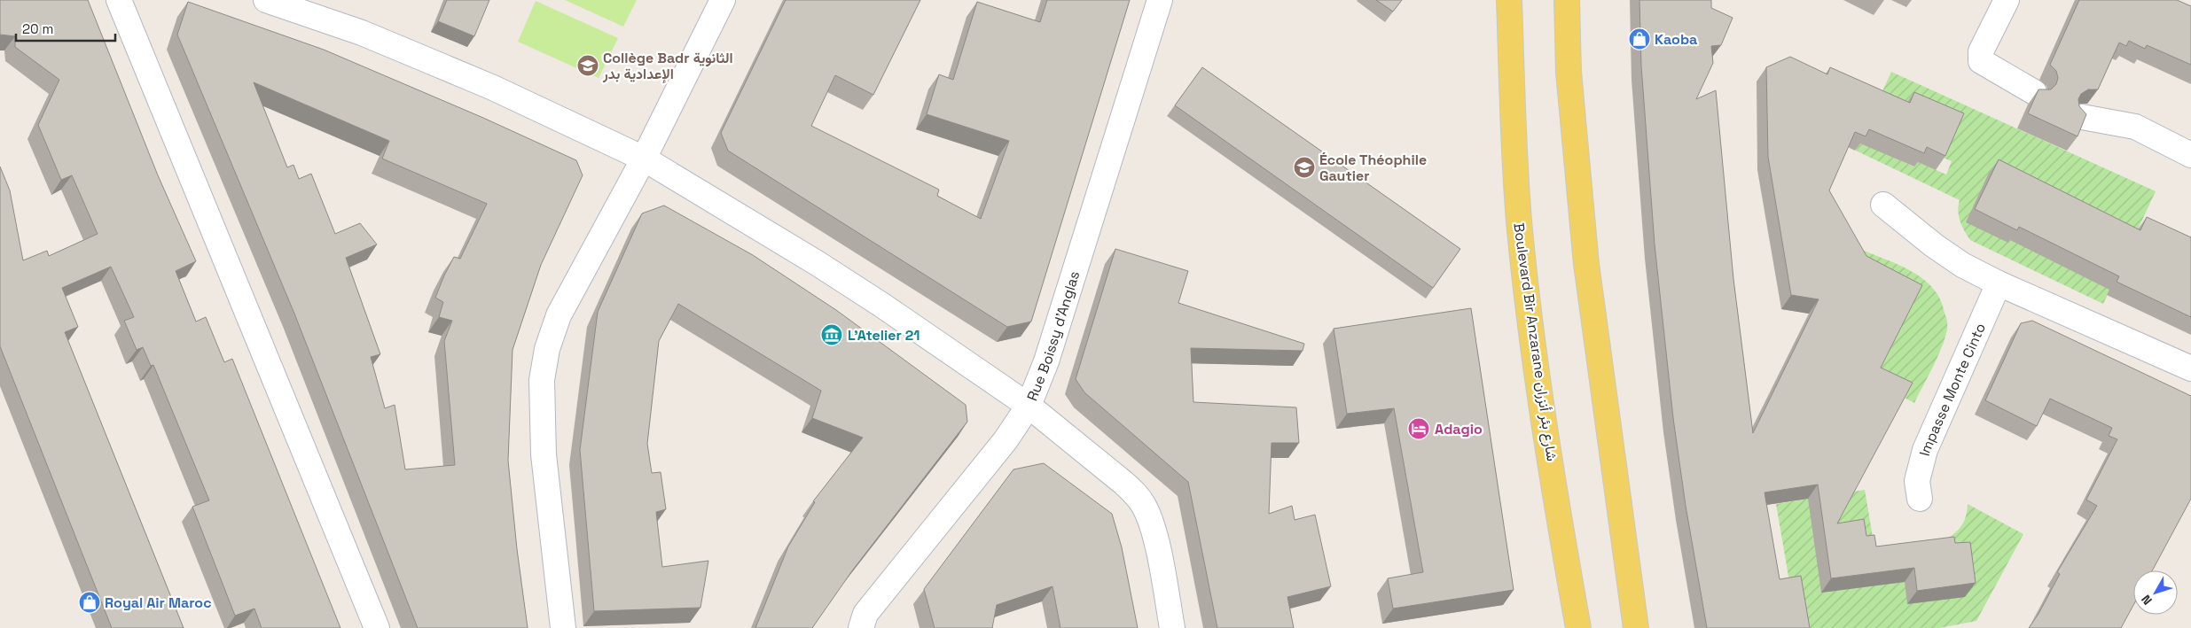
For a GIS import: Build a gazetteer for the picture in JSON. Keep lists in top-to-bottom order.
{
  "streets": {
    "main road": ["Boulevard Bir Anzarane شارع بئر أنزران"],
    "street": ["Rue Boissy d’Anglas", "Impasse Monte Cinto"]
  },
  "places": {
    "shop": ["Kaoba", "Royal Air Maroc"],
    "school or university": ["Collège Badr الثانوية الإعدادية بدر", "École Théophile Gautier"],
    "museum": ["L'Atelier 21"],
    "hotel": ["Adagio"]
  },
  "scale_bar": "20 m",
  "north": "bottom left"
}
